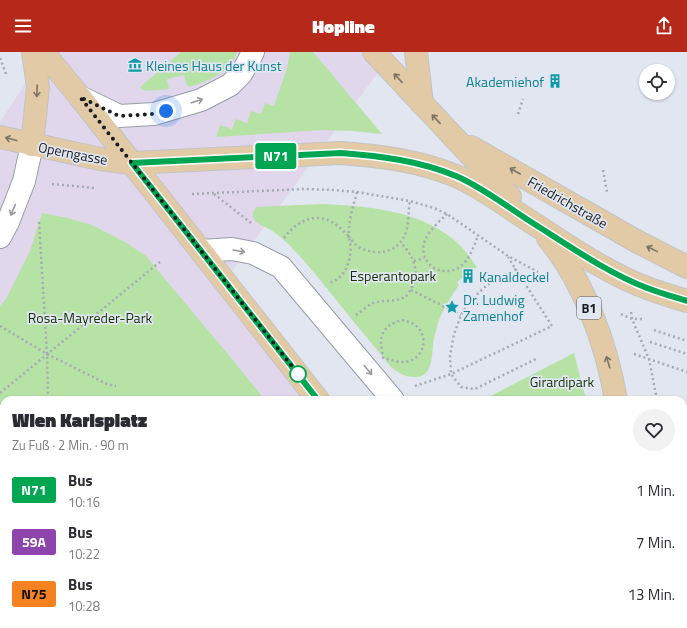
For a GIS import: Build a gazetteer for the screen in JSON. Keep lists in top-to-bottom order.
{
  "streets": {
    "main road": ["Operngasse", "Friedrichstraße", "B1"]
  },
  "crossings": [
    ["Operngasse", "Friedrichstraße"]
  ],
  "one_way": ["Friedrichstraße"],
  "parks": ["Esperantopark", "Rosa-Mayreder-Park", "Girardipark"],
  "places": {
    "museum": ["Kleines Haus der Kunst"],
    "building": ["Akademiehof", "Kanaldeckel"],
    "place": ["Dr. Ludwig Zamenhof"]
  },
  "lines": ["bus line N71"],
  "page": {
    "header": "Hopline",
    "on_map": "N71",
    "heading": ["Wien Karlsplatz", "Zu Fuß · 2 Min. · 90 m"],
    "list": [
      {
        "mark": "N71",
        "name": "Bus",
        "note": "10:16",
        "value": "1 Min."
      },
      {
        "mark": "59A",
        "name": "Bus",
        "note": "10:22",
        "value": "7 Min."
      },
      {
        "mark": "N75",
        "name": "Bus",
        "note": "10:28",
        "value": "13 Min."
      }
    ]
  }
}
